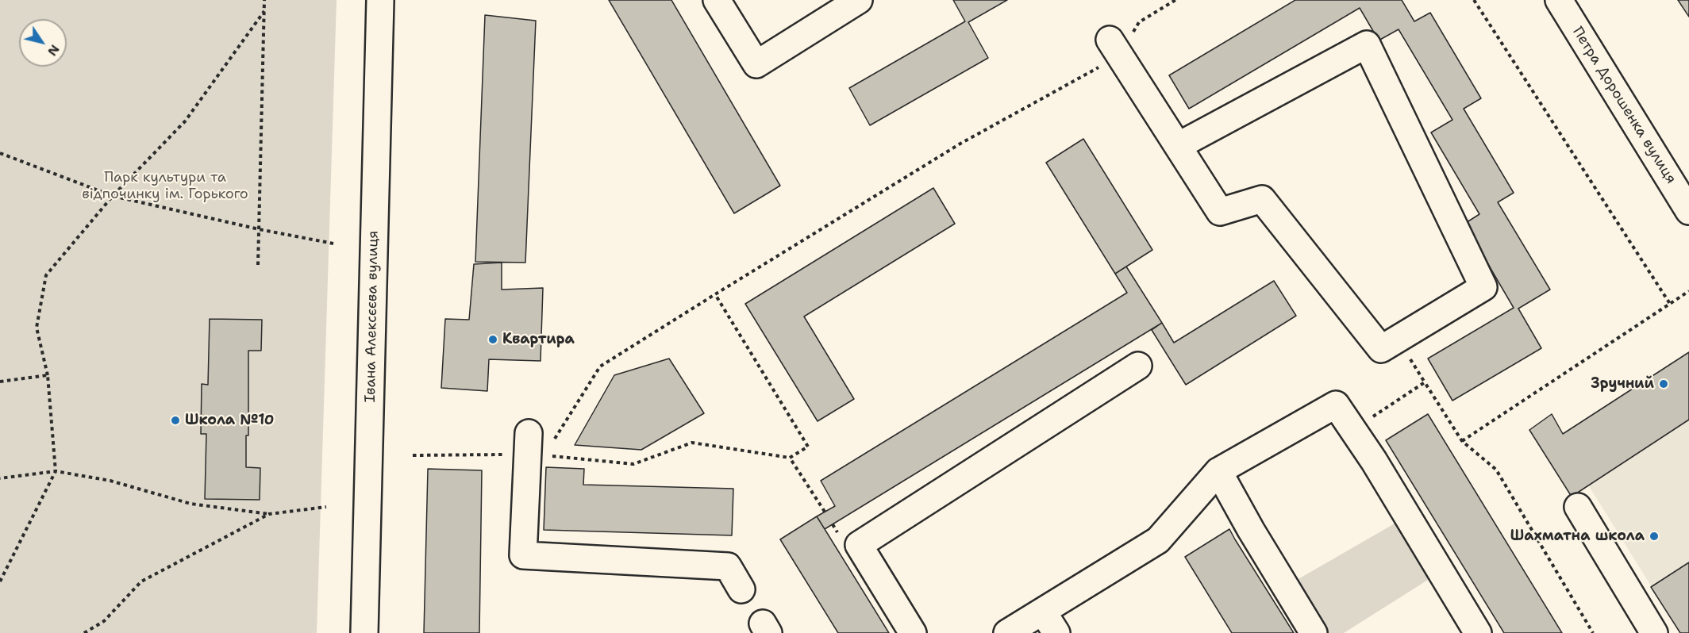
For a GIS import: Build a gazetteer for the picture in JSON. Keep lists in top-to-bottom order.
{
  "streets": {
    "street": ["Петра Дорошенка вулиця", "Івана Алексєєва вулиця"]
  },
  "parks": ["Парк культури та відпочинку ім. Горького"],
  "places": [
    "Квартира",
    "Зручний",
    "Школа №10",
    "Шахматна школа"
  ],
  "north": "bottom right"
}
